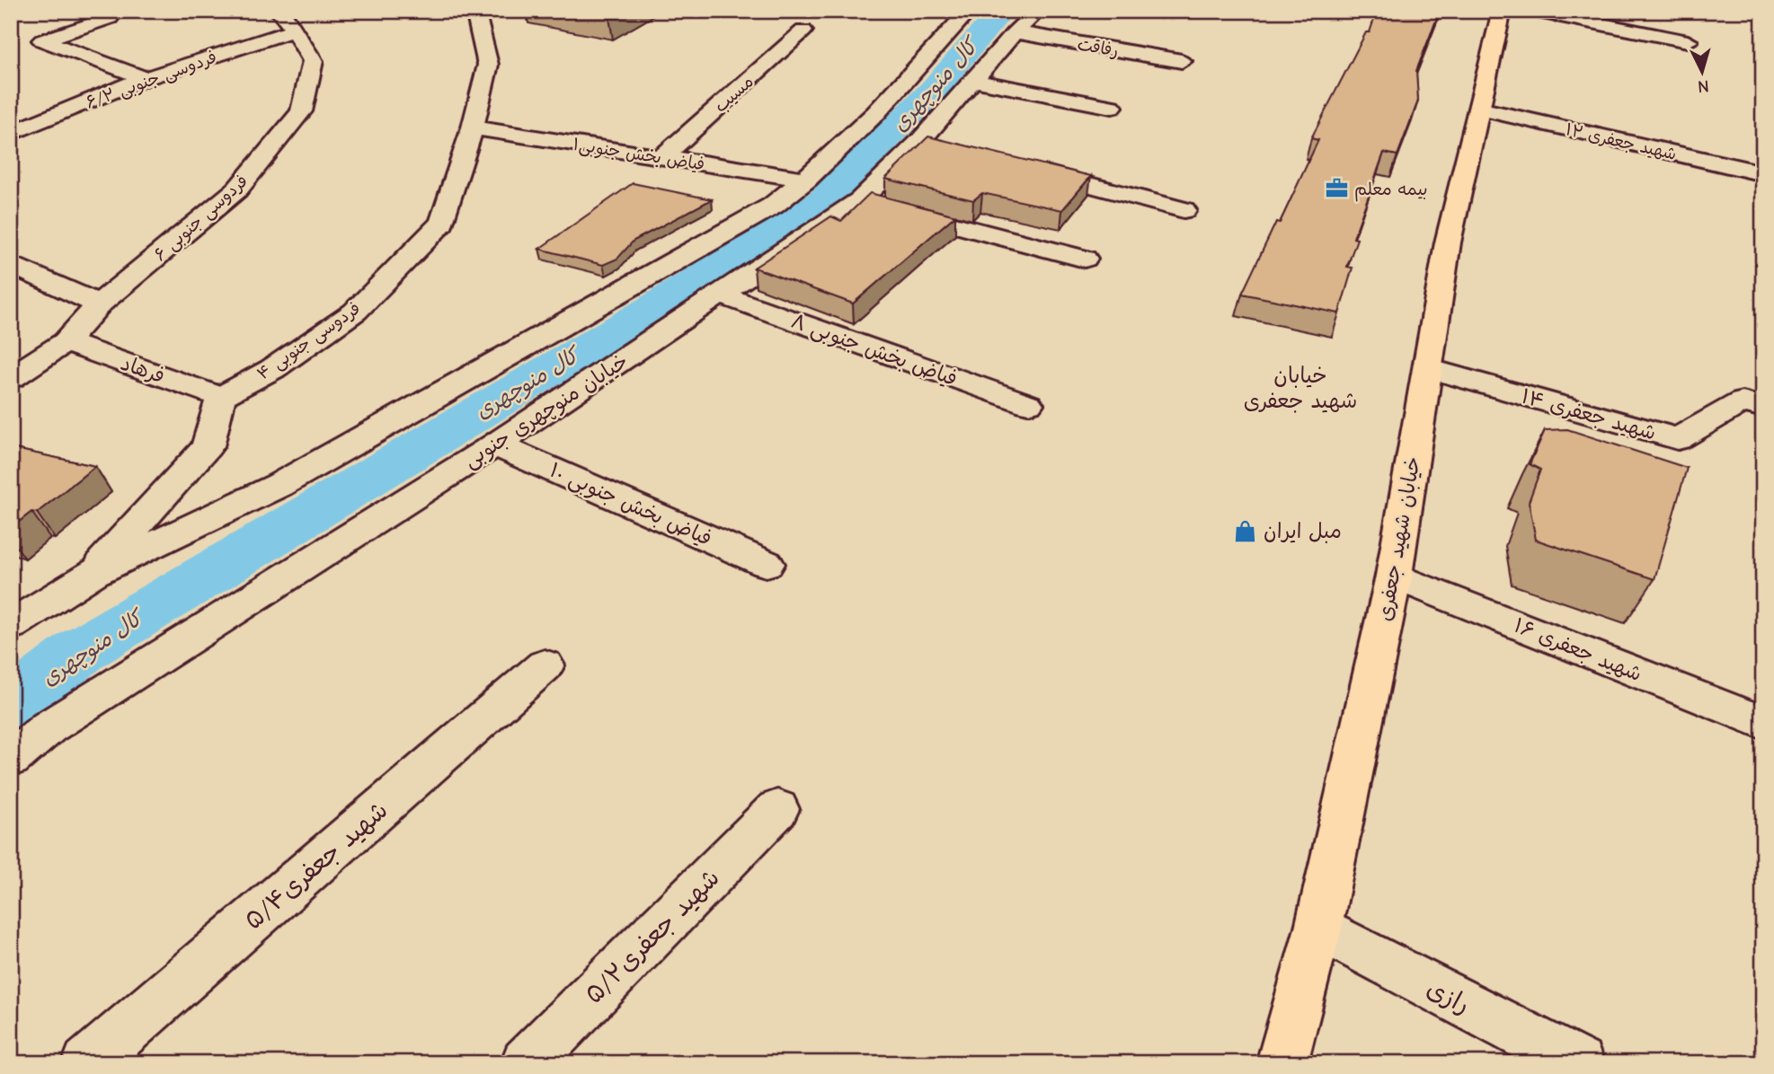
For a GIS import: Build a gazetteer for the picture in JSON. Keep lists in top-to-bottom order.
{
  "streets": {
    "main road": ["خیابان شهید جعفری"],
    "street": [
      "رفاقت",
      "فردوسی جنوبی ۶/۲",
      "مسیب",
      "شهید جعفری ۱۲",
      "فیاض بخش جنوبی۱",
      "فردوسی جنوبی ۶",
      "فردوسی جنوبی ۴",
      "فیاض بخش جنوبی ۸",
      "فرهاد",
      "خیابان منوچهری جنوبی",
      "شهید جعفری ۱۴",
      "فیاض بخش جنوبی ۱۰",
      "شهید جعفری ۱۶",
      "شهید جعفری۵/۴",
      "شهید جعفری۵/۲",
      "رازی"
    ]
  },
  "crossings": [
    ["رفاقت", "خیابان منوچهری جنوبی"],
    ["فردوسی جنوبی ۶/۲", "فردوسی جنوبی ۶"],
    ["مسیب", "فیاض بخش جنوبی۱"],
    ["شهید جعفری ۱۲", "خیابان شهید جعفری"],
    ["فیاض بخش جنوبی۱", "فردوسی جنوبی ۴"],
    ["فردوسی جنوبی ۶", "فرهاد"],
    ["فردوسی جنوبی ۴", "فرهاد"],
    ["فیاض بخش جنوبی ۸", "خیابان منوچهری جنوبی"],
    ["خیابان منوچهری جنوبی", "فیاض بخش جنوبی ۱۰"],
    ["شهید جعفری ۱۴", "خیابان شهید جعفری"],
    ["خیابان شهید جعفری", "شهید جعفری ۱۶"],
    ["خیابان شهید جعفری", "رازی"]
  ],
  "districts": ["خیابان شهید جعفری"],
  "water": ["کال منوچهری"],
  "places": {
    "office": ["بیمه معلم"],
    "shop": ["مبل ایران"]
  },
  "north": "bottom"
}
